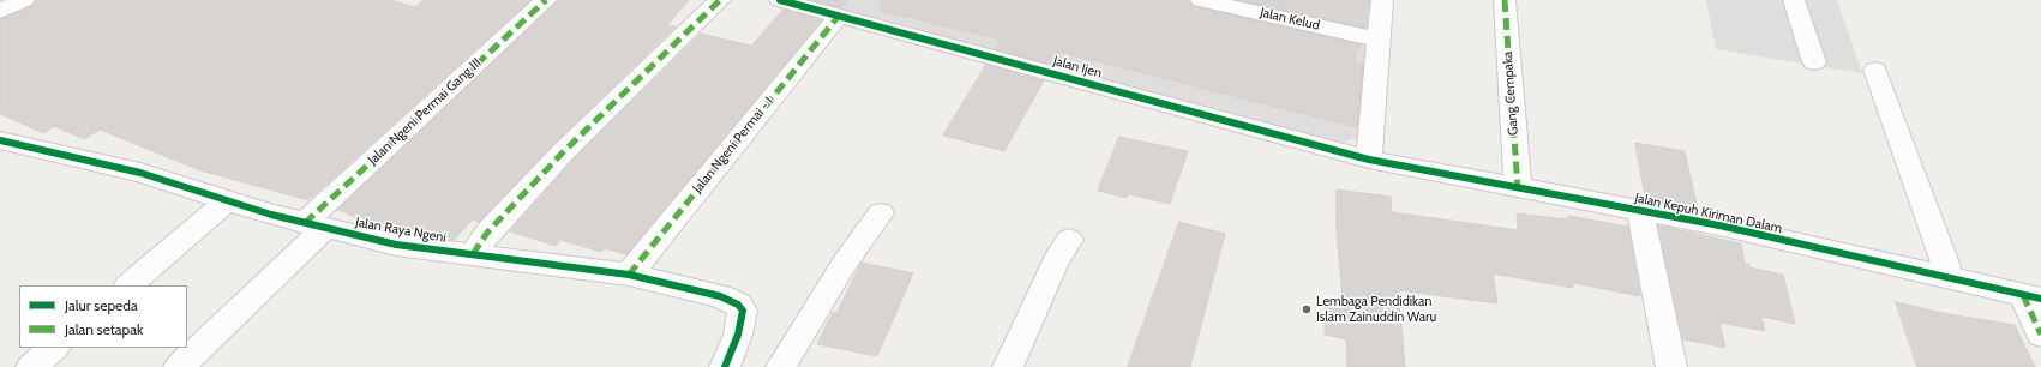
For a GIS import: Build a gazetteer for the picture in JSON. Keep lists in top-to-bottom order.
{
  "streets": {
    "street": [
      "Jalan Kelud",
      "Jalan Ijen",
      "Gang Cempaka",
      "Jalan Ngeni Permai Gang III",
      "Jalan Ngeni Permai - I",
      "Jalan Kepuh Kiriman Dalam",
      "Jalan Raya Ngeni"
    ]
  },
  "crossings": [
    ["Jalan Ijen", "Jalan Ngeni Permai - I"],
    ["Jalan Ijen", "Jalan Kepuh Kiriman Dalam"],
    ["Gang Cempaka", "Jalan Kepuh Kiriman Dalam"],
    ["Jalan Ngeni Permai Gang III", "Jalan Raya Ngeni"],
    ["Jalan Ngeni Permai - I", "Jalan Raya Ngeni"]
  ],
  "places": ["Lembaga Pendidikan Islam Zainuddin Waru"],
  "legend": ["Jalur sepeda", "Jalan setapak"]
}
